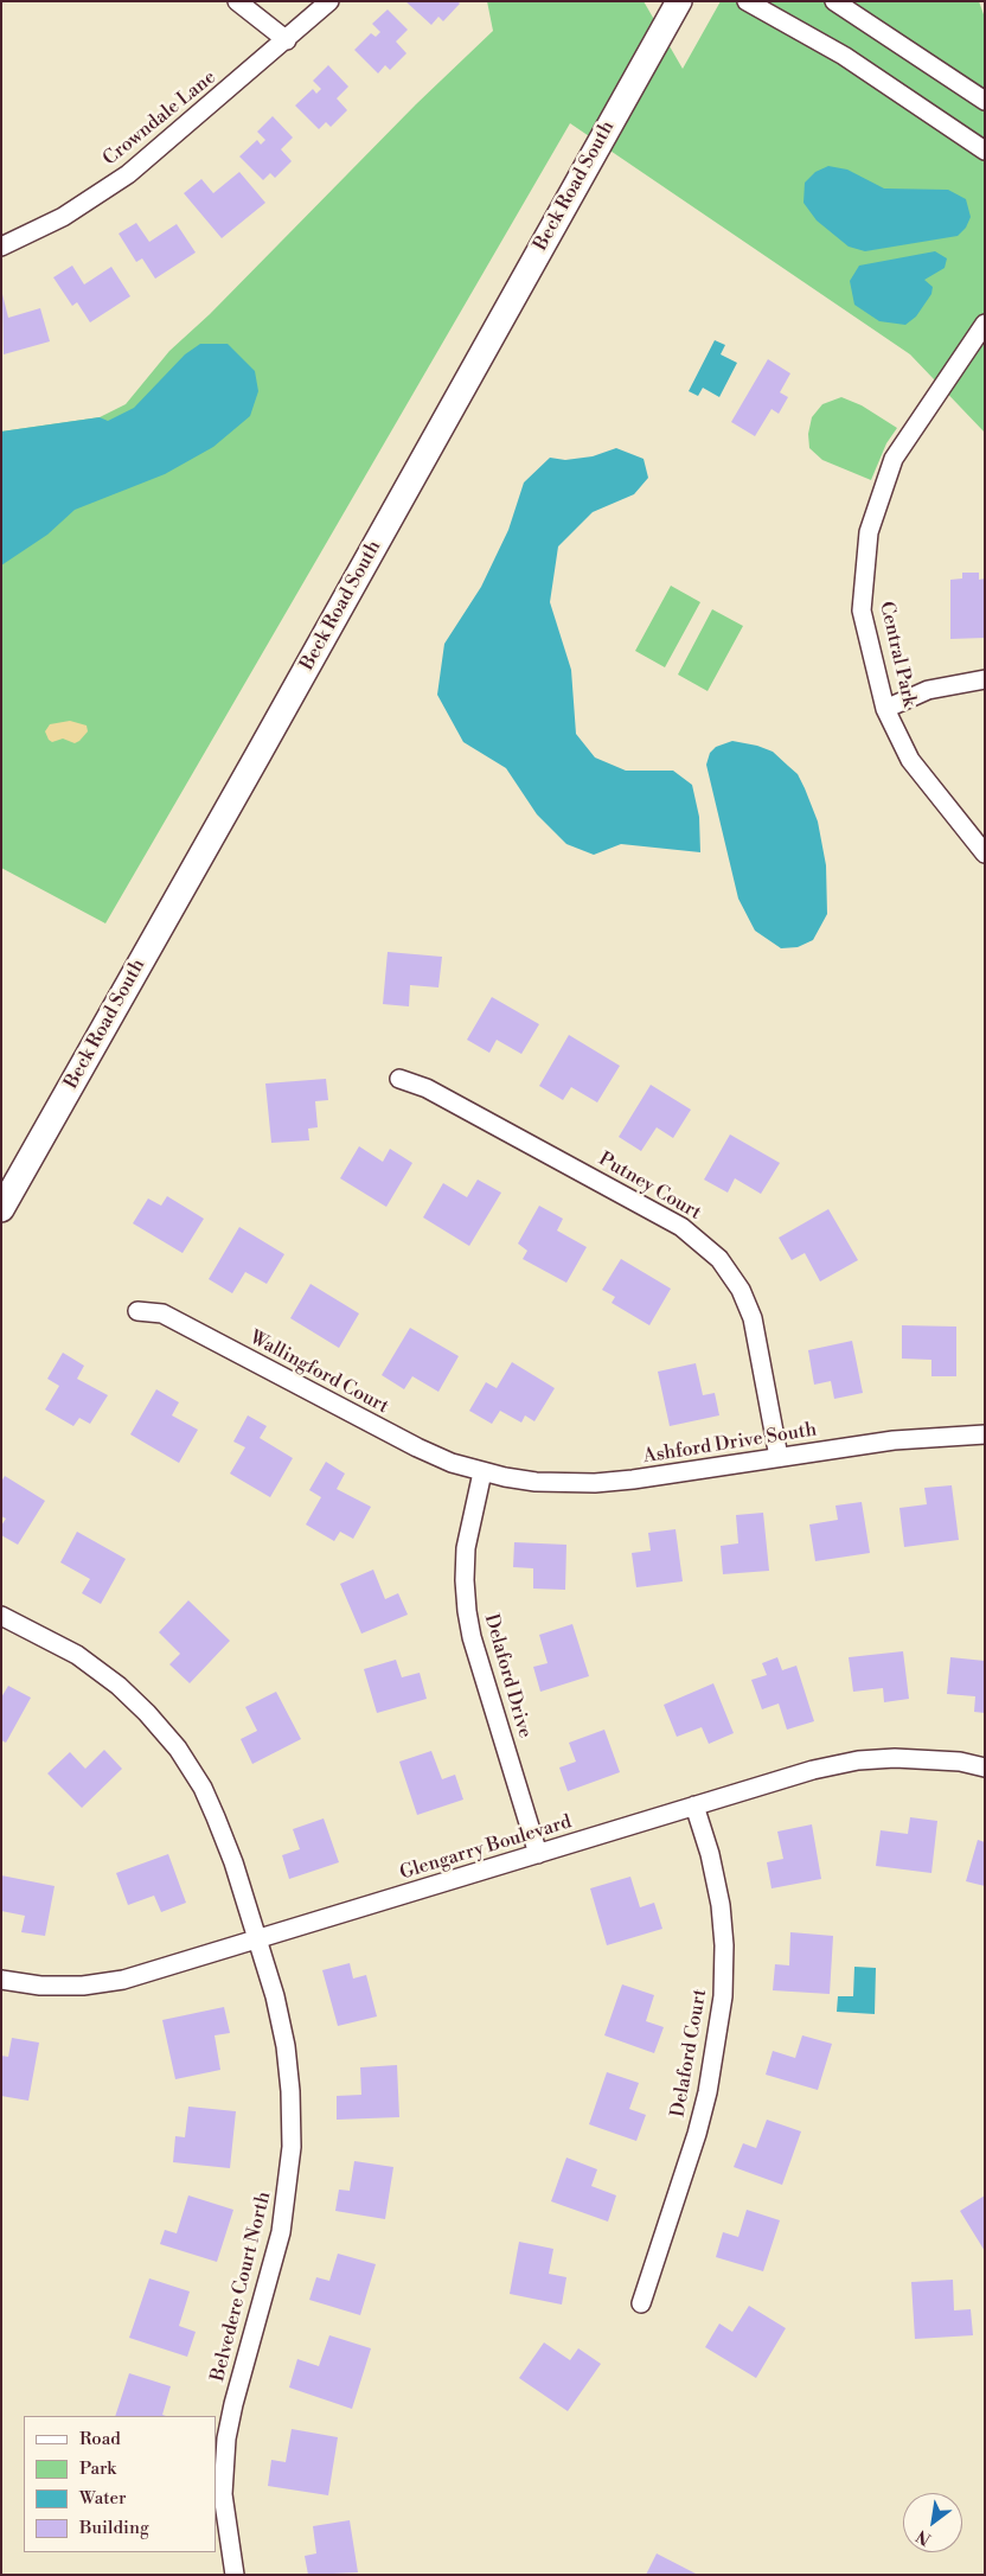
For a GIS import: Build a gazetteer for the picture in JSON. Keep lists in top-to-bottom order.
{
  "streets": {
    "main road": ["Beck Road South"],
    "street": [
      "Crowndale Lane",
      "Central Park",
      "Putney Court",
      "Wallingford Court",
      "Ashford Drive South",
      "Delaford Drive",
      "Glengarry Boulevard",
      "Delaford Court",
      "Belvedere Court North"
    ]
  },
  "crossings": [
    ["Putney Court", "Ashford Drive South"],
    ["Wallingford Court", "Ashford Drive South"],
    ["Wallingford Court", "Delaford Drive"],
    ["Ashford Drive South", "Delaford Drive"],
    ["Delaford Drive", "Glengarry Boulevard"],
    ["Glengarry Boulevard", "Delaford Court"],
    ["Glengarry Boulevard", "Belvedere Court North"]
  ],
  "legend": [
    "Road",
    "Park",
    "Water",
    "Building"
  ],
  "north": "bottom left"
}
